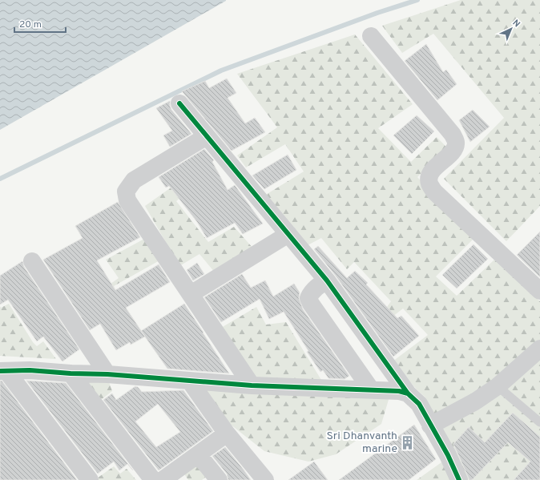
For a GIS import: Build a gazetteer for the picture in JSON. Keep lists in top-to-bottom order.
{
  "places": {
    "building": ["Sri Dhanvanth marine"]
  },
  "scale_bar": "20 m",
  "north": "top right"
}
